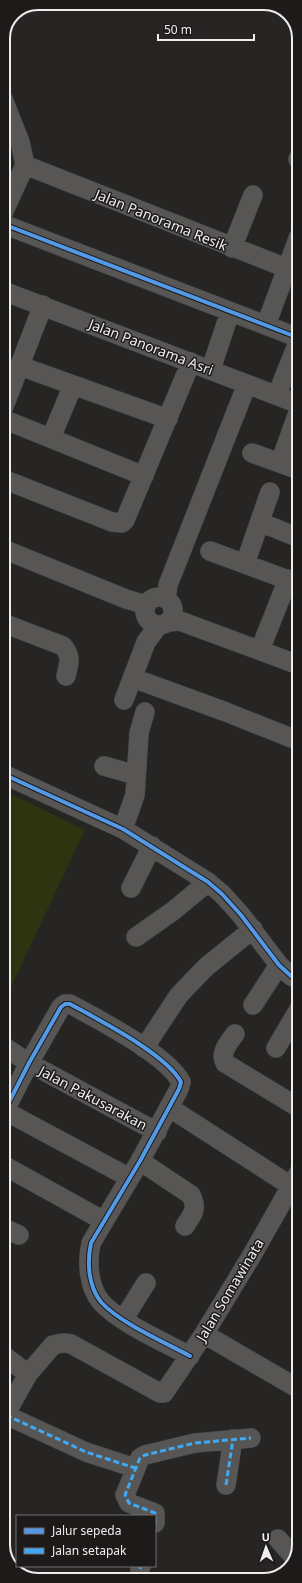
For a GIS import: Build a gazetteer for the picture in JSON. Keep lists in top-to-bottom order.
{
  "streets": {
    "street": [
      "Jalan Panorama Resik",
      "Jalan Panorama Asri",
      "Jalan Pakusarakan",
      "Jalan Somawinata"
    ]
  },
  "legend": ["Jalur sepeda", "Jalan setapak"],
  "scale_bar": "50 m",
  "north": "top"
}
